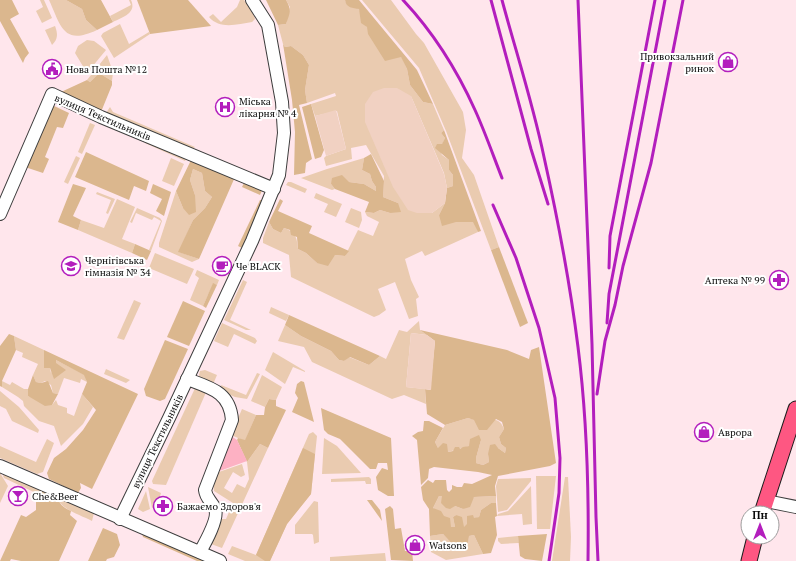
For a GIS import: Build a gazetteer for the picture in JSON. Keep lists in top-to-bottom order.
{
  "streets": {
    "street": ["вулиця Текстильників"]
  },
  "places": {
    "shop": ["Привокзальний ринок", "Аврора", "Watsons"],
    "public building": ["Нова Пошта №12"],
    "hospital": ["Міська лікарня № 4"],
    "school or university": ["Чернігівська гімназія № 34"],
    "cafe": ["Че BLACK"],
    "pharmacy": ["Аптека № 99", "Бажаємо Здоров'я"],
    "bar": ["Che&Beer"]
  },
  "north": "top"
}
